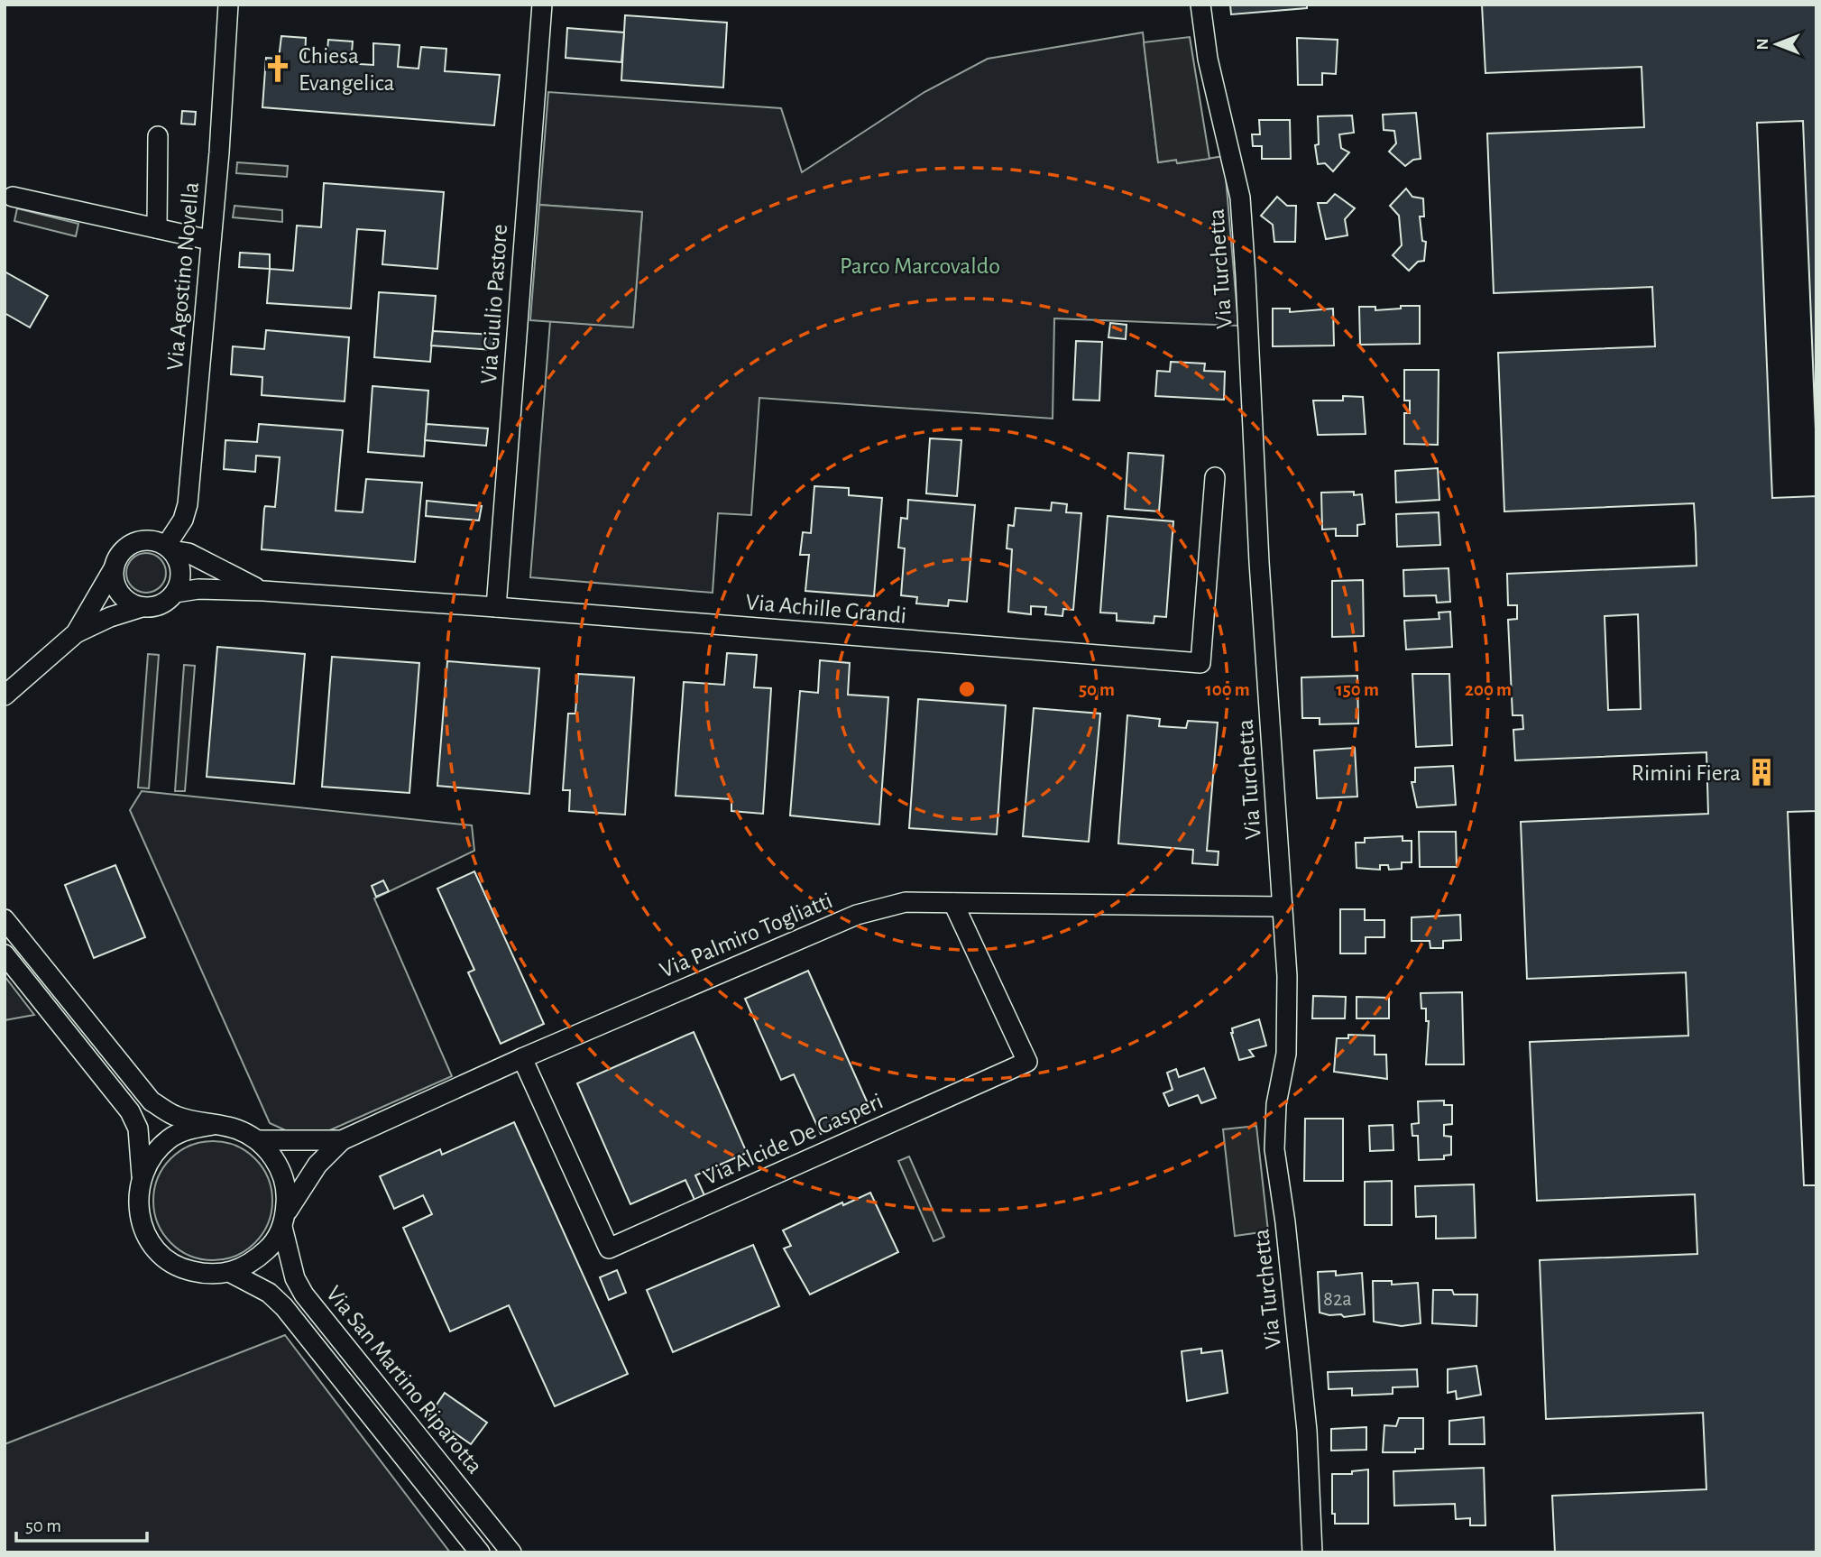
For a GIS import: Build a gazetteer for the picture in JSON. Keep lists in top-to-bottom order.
{
  "streets": {
    "street": [
      "Via Turchetta",
      "Via Agostino Novella",
      "Via Giulio Pastore",
      "Via Achille Grandi",
      "Via Palmiro Togliatti",
      "Via Alcide De Gasperi",
      "Via San Martino Riparotta"
    ]
  },
  "crossings": [
    ["Via Turchetta", "Via Palmiro Togliatti"],
    ["Via Agostino Novella", "Via Achille Grandi"],
    ["Via Giulio Pastore", "Via Achille Grandi"],
    ["Via Palmiro Togliatti", "Via Alcide De Gasperi"],
    ["Via Palmiro Togliatti", "Via San Martino Riparotta"]
  ],
  "parks": ["Parco Marcovaldo"],
  "places": {
    "church": ["Chiesa Evangelica"],
    "building": ["Rimini Fiera"]
  },
  "house_numbers": ["82a"],
  "scale_bar": "50 m",
  "north": "left",
  "rings": [
    "50 m",
    "100 m",
    "150 m",
    "200 m"
  ]
}
